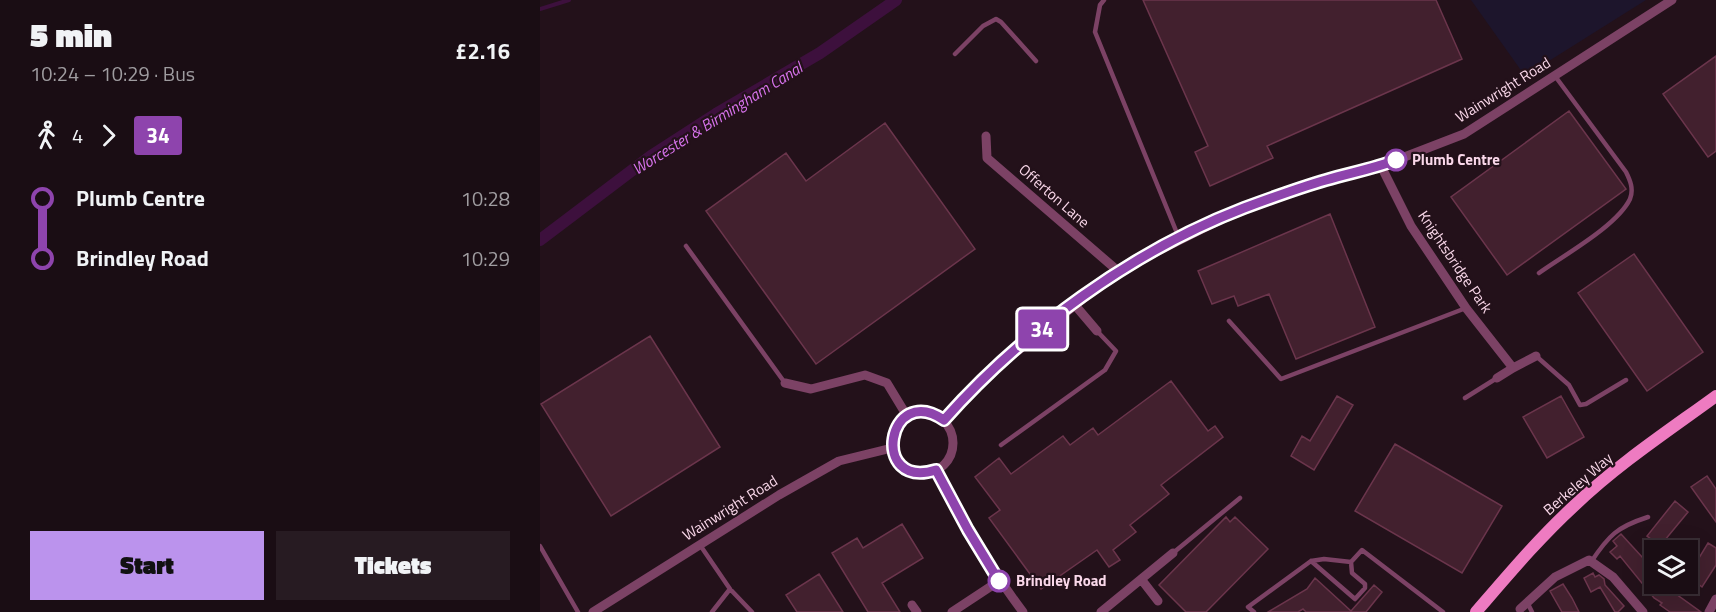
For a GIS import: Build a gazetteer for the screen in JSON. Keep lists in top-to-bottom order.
{
  "streets": {
    "main road": ["Berkeley Way"],
    "street": ["Wainwright Road", "Offerton Lane", "Knightsbridge Park"]
  },
  "crossings": [
    ["Wainwright Road", "Offerton Lane"],
    ["Wainwright Road", "Knightsbridge Park"]
  ],
  "water": ["Worcester & Birmingham Canal"],
  "places": ["Plumb Centre", "Brindley Road"],
  "lines": ["bus line 34"],
  "page": {
    "heading": ["5 min", "10:24 – 10:29 · Bus", "£2.16"],
    "on_map": "34",
    "legs": ["4", "34"],
    "list": [
      {
        "name": "Plumb Centre",
        "value": "10:28"
      },
      {
        "name": "Brindley Road",
        "value": "10:29"
      }
    ],
    "buttons": ["Start", "Tickets"]
  }
}
